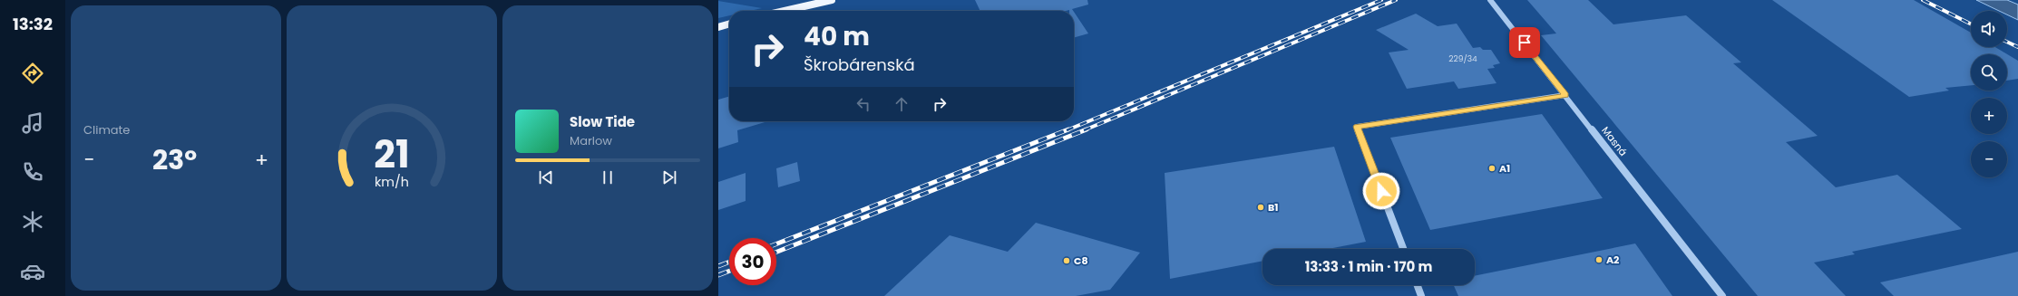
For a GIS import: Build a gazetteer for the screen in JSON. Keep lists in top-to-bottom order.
{
  "streets": {
    "street": ["Masná"]
  },
  "places": [
    "A1",
    "B1",
    "A2",
    "C8"
  ],
  "house_numbers": ["229/34"],
  "page": {
    "tabs": "13:32",
    "tile": "Climate",
    "map_buttons": ["+", "−"],
    "turn": ["40 m", "Škrobárenská"],
    "song": ["Slow Tide", "Marlow"],
    "heat": ["−", "23°", "+"],
    "limit": "30",
    "trip": "13:33 · 1 min · 170 m",
    "gauge": ["21", "km/h"]
  }
}
